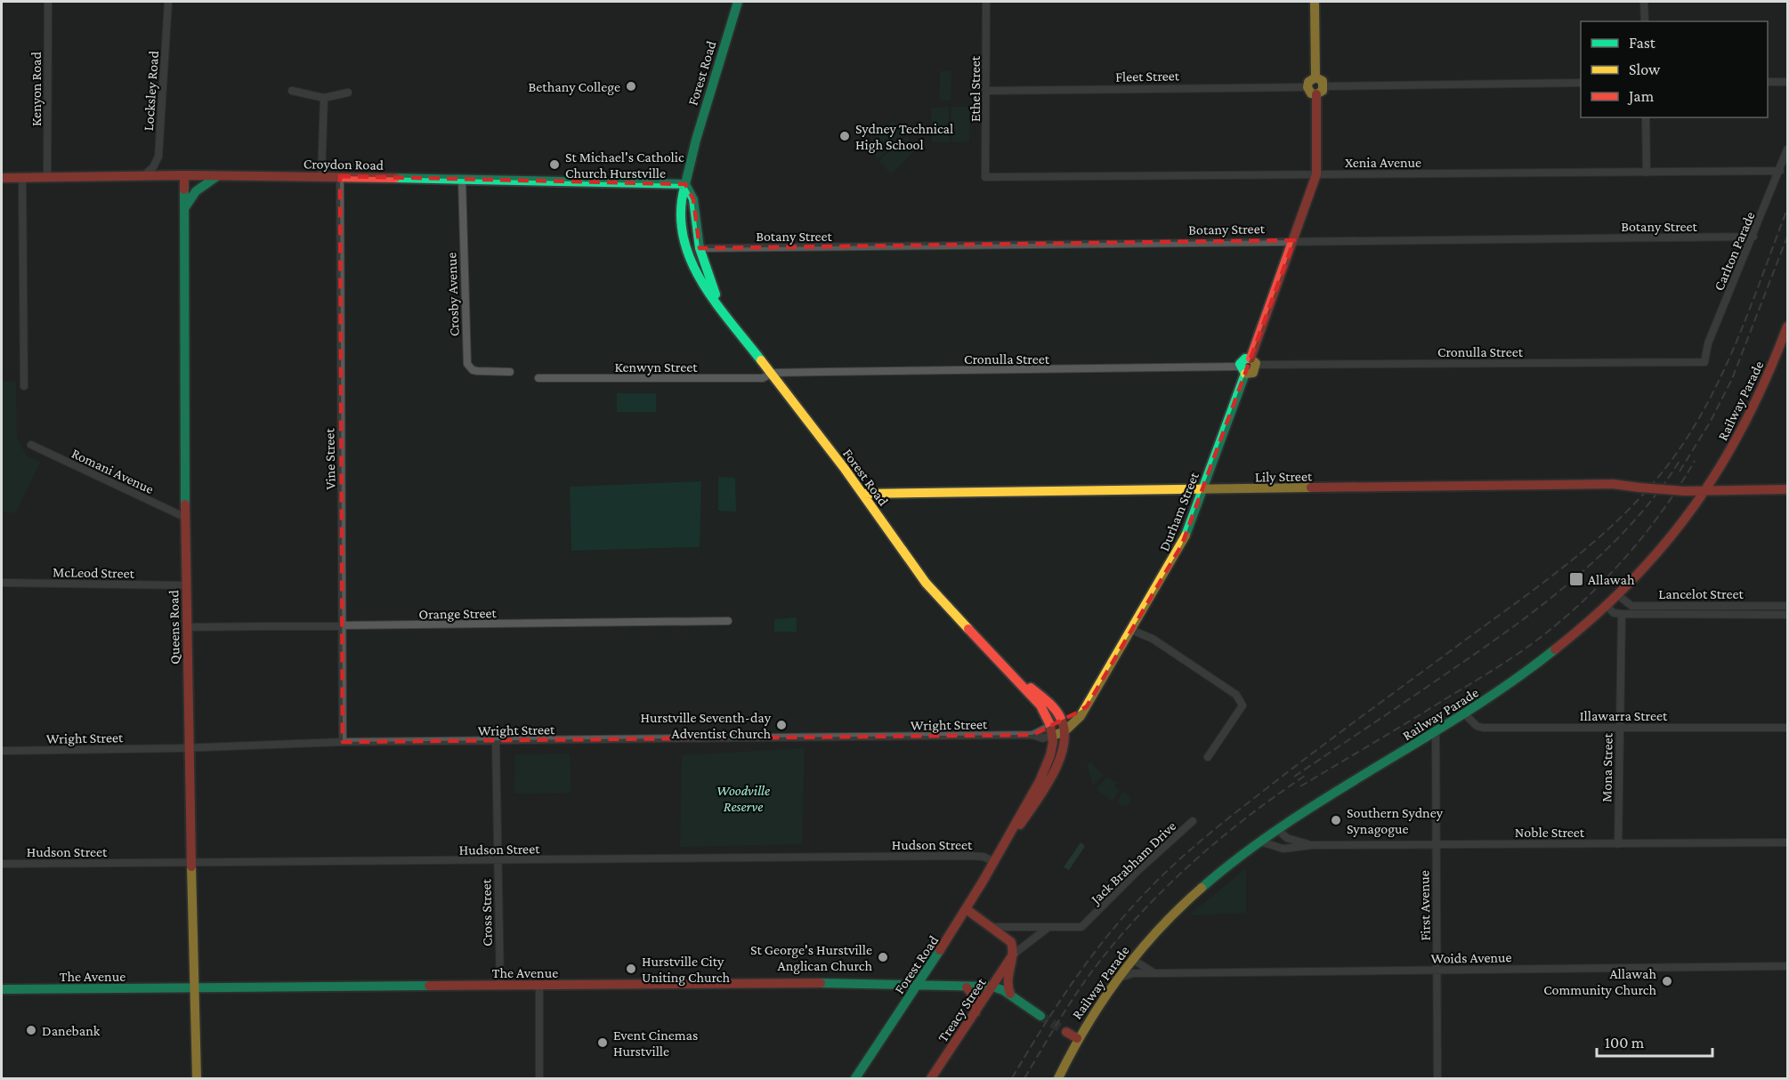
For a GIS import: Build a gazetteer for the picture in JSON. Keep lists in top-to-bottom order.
{
  "streets": {
    "main road": [
      "Forest Road",
      "Croydon Road",
      "Railway Parade",
      "Lily Street",
      "Durham Street",
      "Queens Road",
      "The Avenue",
      "Treacy Street"
    ],
    "street": [
      "Fleet Street",
      "Kenyon Road",
      "Ethel Street",
      "Locksley Road",
      "Xenia Avenue",
      "Botany Street",
      "Carlton Parade",
      "Crosby Avenue",
      "Cronulla Street",
      "Kenwyn Street",
      "Vine Street",
      "Romani Avenue",
      "McLeod Street",
      "Lancelot Street",
      "Orange Street",
      "Illawarra Street",
      "Wright Street",
      "Mona Street",
      "Noble Street",
      "Hudson Street",
      "Jack Brabham Drive",
      "First Avenue",
      "Cross Street",
      "Woids Avenue"
    ]
  },
  "crossings": [
    ["Forest Road", "Croydon Road"],
    ["Forest Road", "Botany Street"],
    ["Forest Road", "Cronulla Street"],
    ["Forest Road", "Kenwyn Street"],
    ["Forest Road", "Lily Street"],
    ["Forest Road", "Durham Street"],
    ["Forest Road", "Wright Street"],
    ["Forest Road", "Hudson Street"],
    ["Forest Road", "The Avenue"],
    ["Fleet Street", "Ethel Street"],
    ["Kenyon Road", "Croydon Road"],
    ["Ethel Street", "Xenia Avenue"],
    ["Locksley Road", "Croydon Road"],
    ["Xenia Avenue", "Carlton Parade"],
    ["Croydon Road", "Crosby Avenue"],
    ["Croydon Road", "Vine Street"],
    ["Croydon Road", "Queens Road"],
    ["Botany Street", "Carlton Parade"],
    ["Carlton Parade", "Cronulla Street"],
    ["Cronulla Street", "Kenwyn Street"],
    ["Cronulla Street", "Durham Street"],
    ["Railway Parade", "Lily Street"],
    ["Railway Parade", "Illawarra Street"],
    ["Railway Parade", "Noble Street"],
    ["Railway Parade", "First Avenue"],
    ["Railway Parade", "Woids Avenue"],
    ["Vine Street", "Orange Street"],
    ["Vine Street", "Wright Street"],
    ["Romani Avenue", "Queens Road"],
    ["Lily Street", "Durham Street"],
    ["McLeod Street", "Queens Road"],
    ["Lancelot Street", "Mona Street"],
    ["Orange Street", "Queens Road"],
    ["Queens Road", "Wright Street"],
    ["Queens Road", "Hudson Street"],
    ["Queens Road", "The Avenue"],
    ["Illawarra Street", "Mona Street"],
    ["Wright Street", "Cross Street"],
    ["Mona Street", "Noble Street"],
    ["Noble Street", "First Avenue"],
    ["Hudson Street", "Cross Street"],
    ["First Avenue", "Woids Avenue"],
    ["Cross Street", "The Avenue"],
    ["The Avenue", "Treacy Street"]
  ],
  "parks": ["Woodville Reserve"],
  "places": {
    "other": [
      "Bethany College",
      "Sydney Technical High School",
      "St Michael's Catholic Church Hurstville",
      "Hurstville Seventh-day Adventist Church",
      "Southern Sydney Synagogue",
      "St George's Hurstville Anglican Church",
      "Hurstville City Uniting Church",
      "Allawah Community Church",
      "Danebank",
      "Event Cinemas Hurstville"
    ],
    "transit": ["Allawah"]
  },
  "legend": ["Fast", "Slow", "Jam"],
  "scale_bar": "100 m"
}
